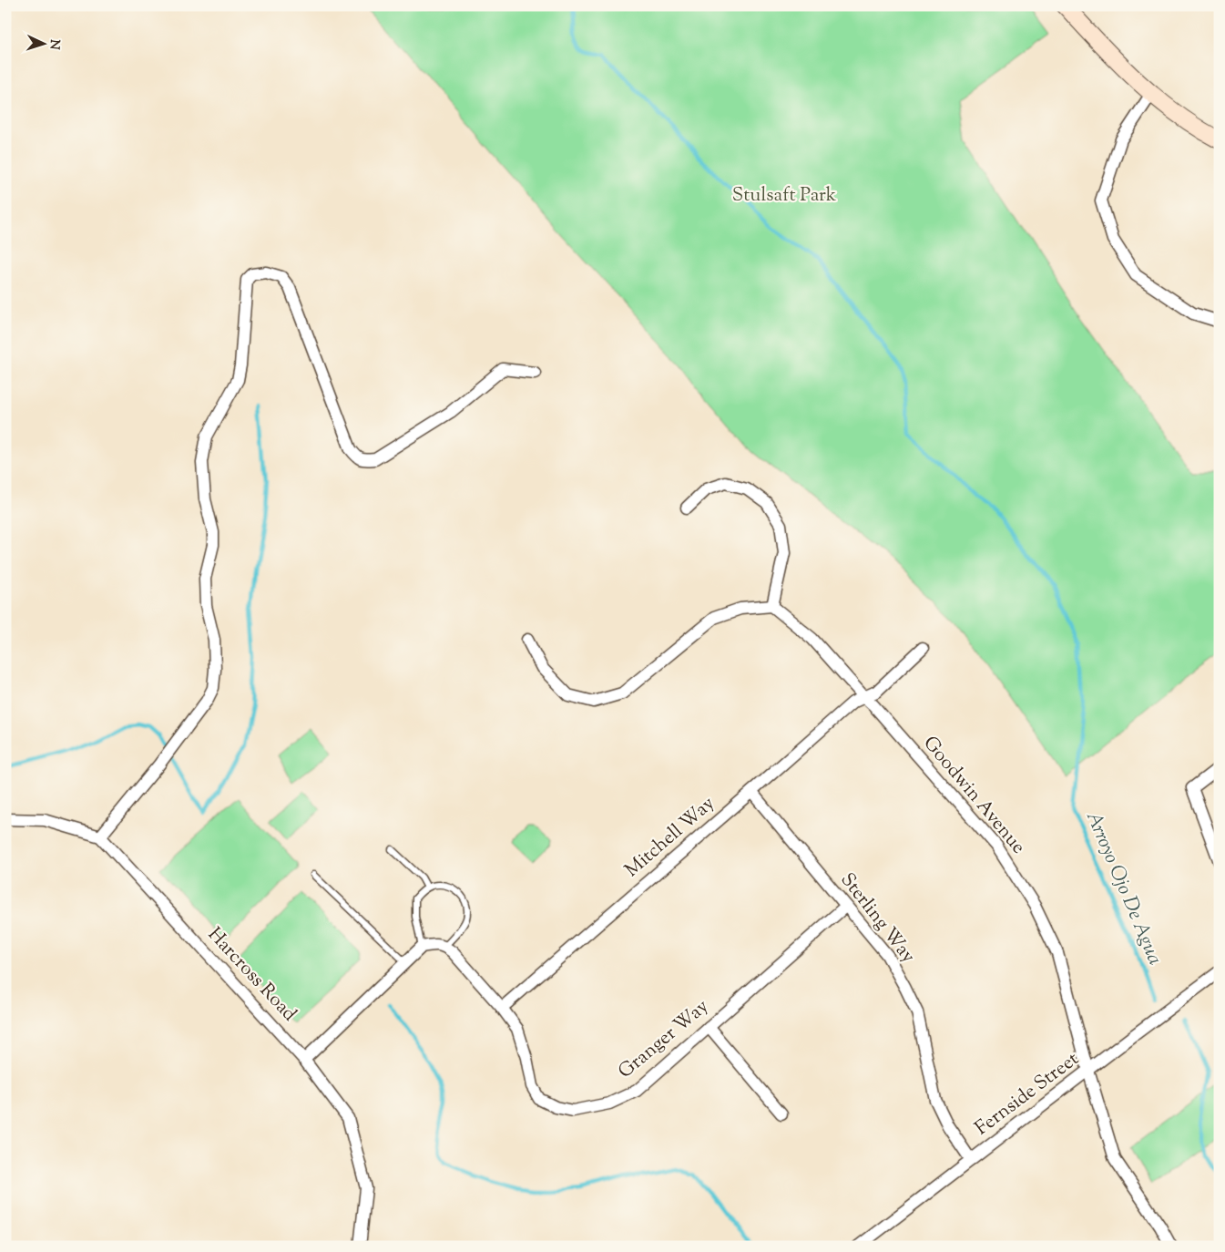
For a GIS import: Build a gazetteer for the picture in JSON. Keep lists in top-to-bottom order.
{
  "streets": {
    "street": [
      "Goodwin Avenue",
      "Mitchell Way",
      "Sterling Way",
      "Harcross Road",
      "Granger Way",
      "Fernside Street"
    ]
  },
  "crossings": [
    ["Goodwin Avenue", "Mitchell Way"],
    ["Goodwin Avenue", "Fernside Street"],
    ["Mitchell Way", "Sterling Way"],
    ["Mitchell Way", "Granger Way"],
    ["Sterling Way", "Granger Way"],
    ["Sterling Way", "Fernside Street"]
  ],
  "water": ["Arroyo Ojo De Agua"],
  "parks": ["Stulsaft Park"],
  "north": "right"
}
